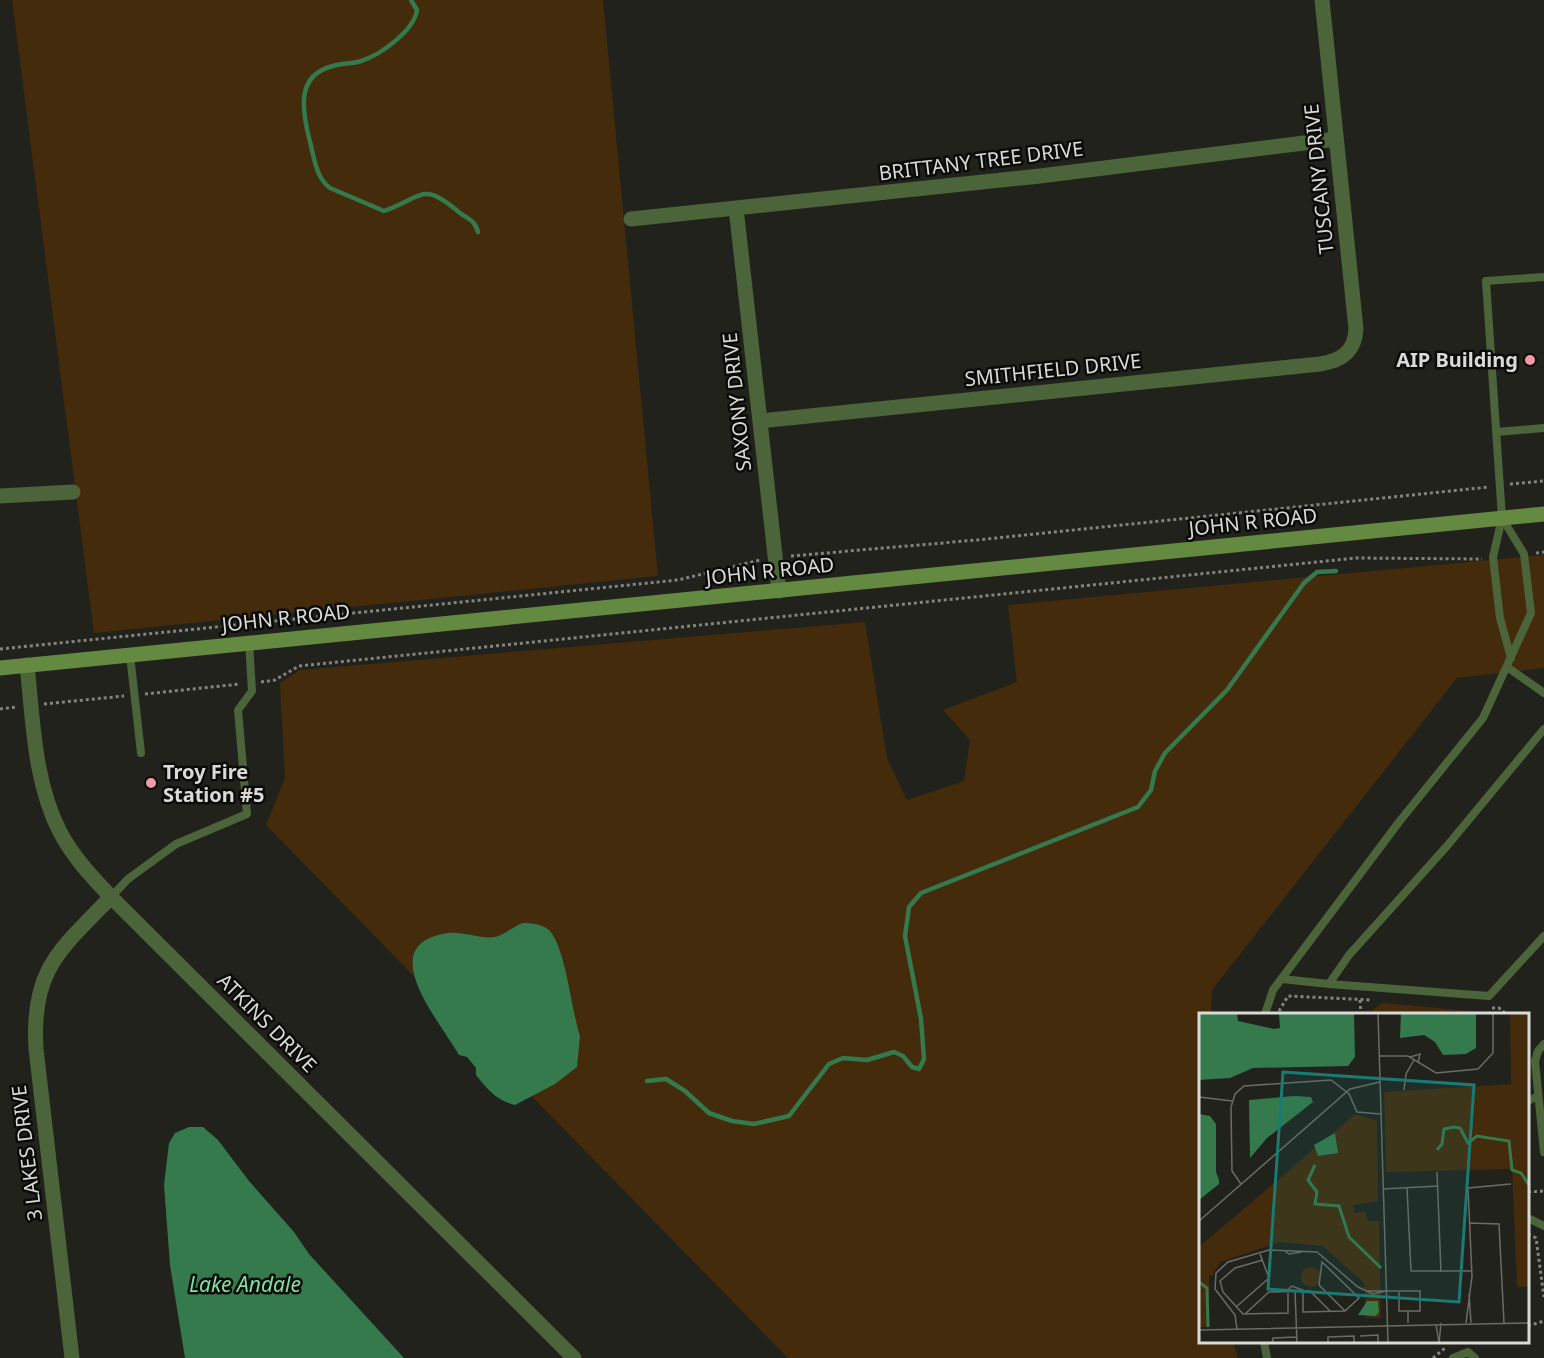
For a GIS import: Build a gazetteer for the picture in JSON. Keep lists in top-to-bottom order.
{
  "streets": {
    "main road": ["JOHN R ROAD"],
    "street": [
      "BRITTANY TREE DRIVE",
      "TUSCANY DRIVE",
      "SMITHFIELD DRIVE",
      "SAXONY DRIVE",
      "ATKINS DRIVE",
      "3 LAKES DRIVE"
    ]
  },
  "crossings": [
    ["BRITTANY TREE DRIVE", "TUSCANY DRIVE"],
    ["BRITTANY TREE DRIVE", "SAXONY DRIVE"],
    ["TUSCANY DRIVE", "SMITHFIELD DRIVE"],
    ["SMITHFIELD DRIVE", "SAXONY DRIVE"],
    ["SAXONY DRIVE", "JOHN R ROAD"],
    ["JOHN R ROAD", "ATKINS DRIVE"],
    ["ATKINS DRIVE", "3 LAKES DRIVE"]
  ],
  "water": ["Lake Andale"],
  "places": ["AIP Building", "Troy Fire Station #5"]
}
